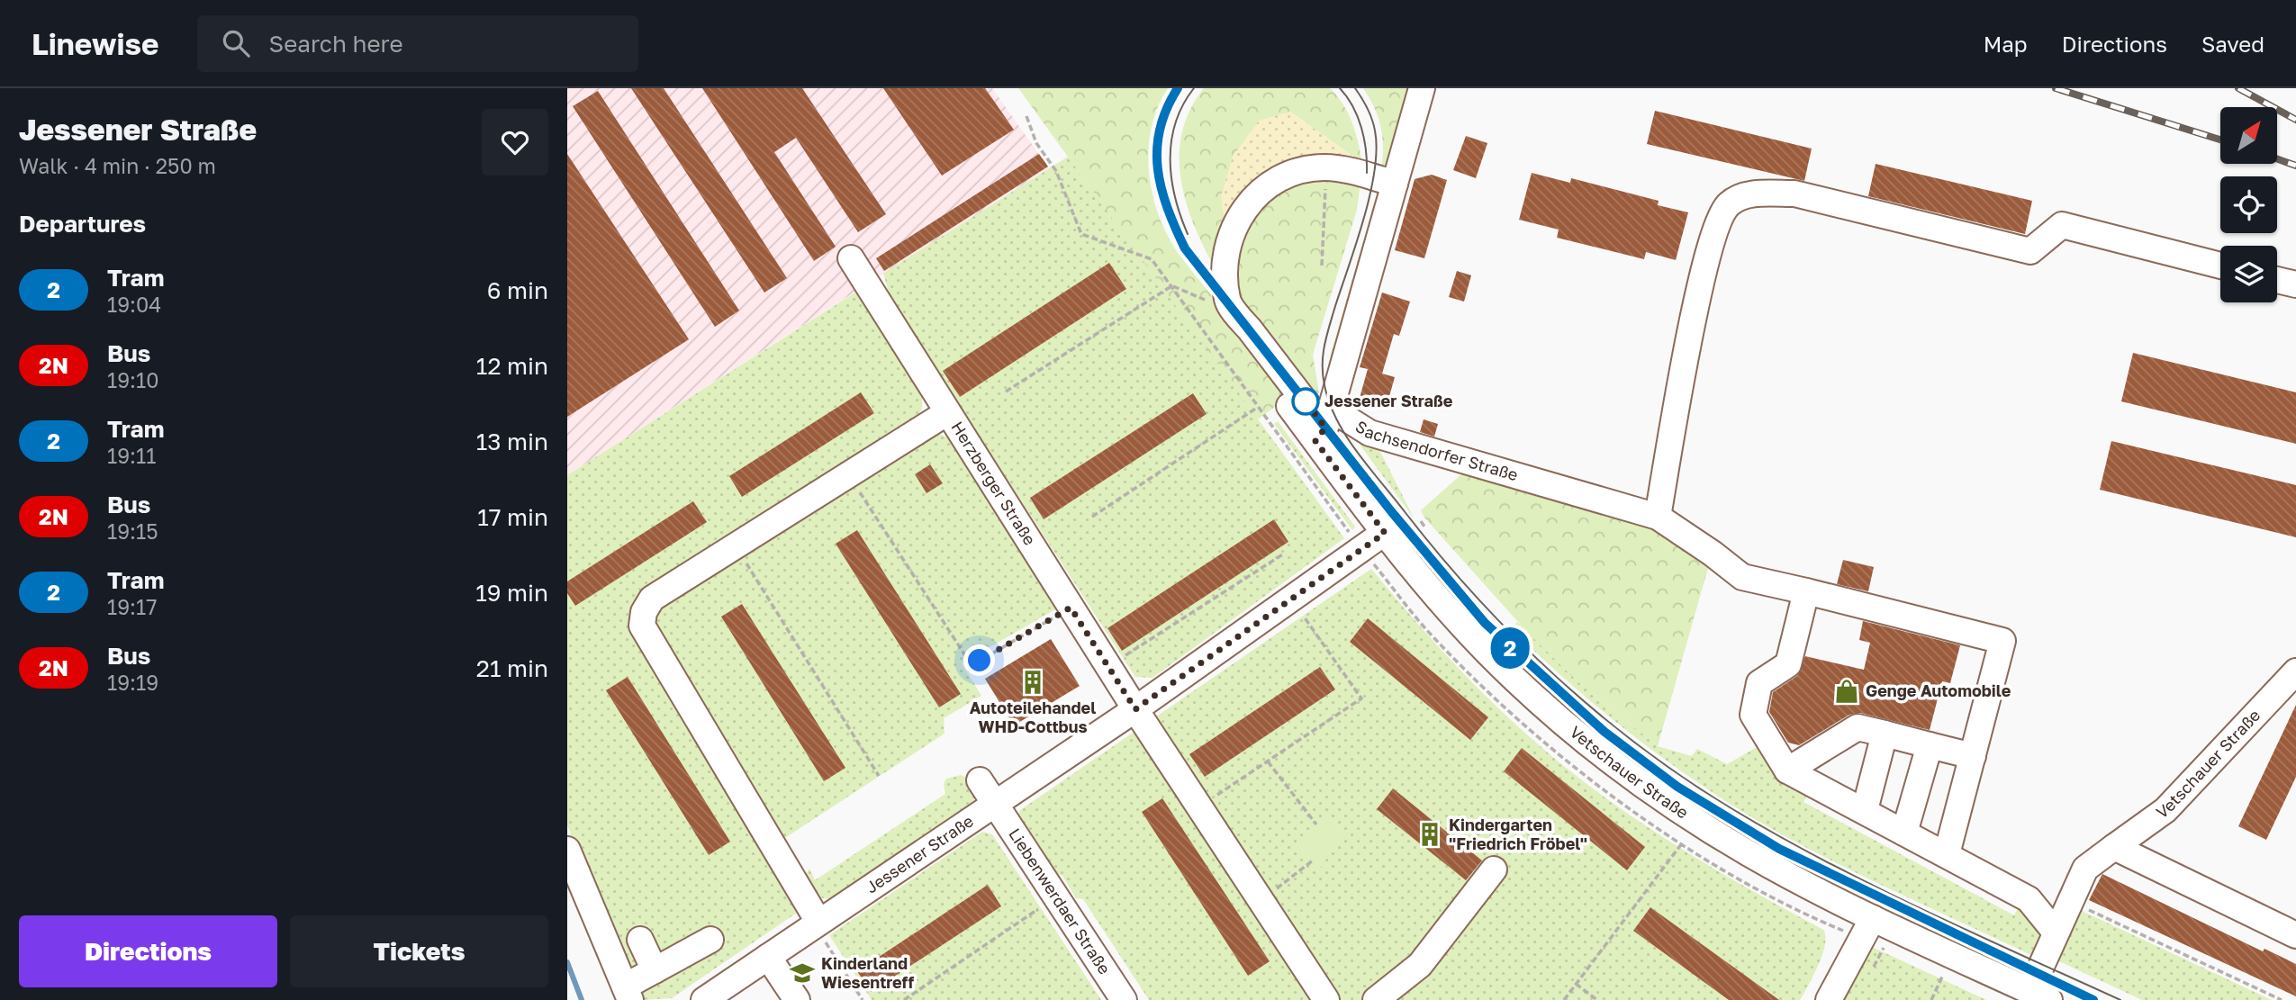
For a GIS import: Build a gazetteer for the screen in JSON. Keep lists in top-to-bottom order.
{
  "streets": {
    "street": [
      "Sachsendorfer Straße",
      "Herzberger Straße",
      "Vetschauer Straße",
      "Jessener Straße",
      "Liebenwerdaer Straße"
    ]
  },
  "crossings": [
    ["Sachsendorfer Straße", "Vetschauer Straße"],
    ["Herzberger Straße", "Jessener Straße"],
    ["Vetschauer Straße", "Jessener Straße"],
    ["Jessener Straße", "Liebenwerdaer Straße"]
  ],
  "places": {
    "other": ["Jessener Straße"],
    "building": ["Autoteilehandel WHD-Cottbus", "Kindergarten \"Friedrich Fröbel\""],
    "shop": ["Genge Automobile"],
    "school or university": ["Kinderland Wiesentreff"]
  },
  "lines": ["tram line 2"],
  "north": "top right",
  "page": {
    "header": "Linewise",
    "search": "Search here",
    "nav": ["Map", "Directions", "Saved"],
    "heading": [
      ["Jessener Straße", "Walk · 4 min · 250 m"],
      "Departures"
    ],
    "on_map": "2",
    "list": [
      {
        "mark": "2",
        "name": "Tram",
        "note": "19:04",
        "value": "6 min"
      },
      {
        "mark": "2N",
        "name": "Bus",
        "note": "19:10",
        "value": "12 min"
      },
      {
        "mark": "2",
        "name": "Tram",
        "note": "19:11",
        "value": "13 min"
      },
      {
        "mark": "2N",
        "name": "Bus",
        "note": "19:15",
        "value": "17 min"
      },
      {
        "mark": "2",
        "name": "Tram",
        "note": "19:17",
        "value": "19 min"
      },
      {
        "mark": "2N",
        "name": "Bus",
        "note": "19:19",
        "value": "21 min"
      }
    ],
    "buttons": ["Directions", "Tickets"]
  }
}
